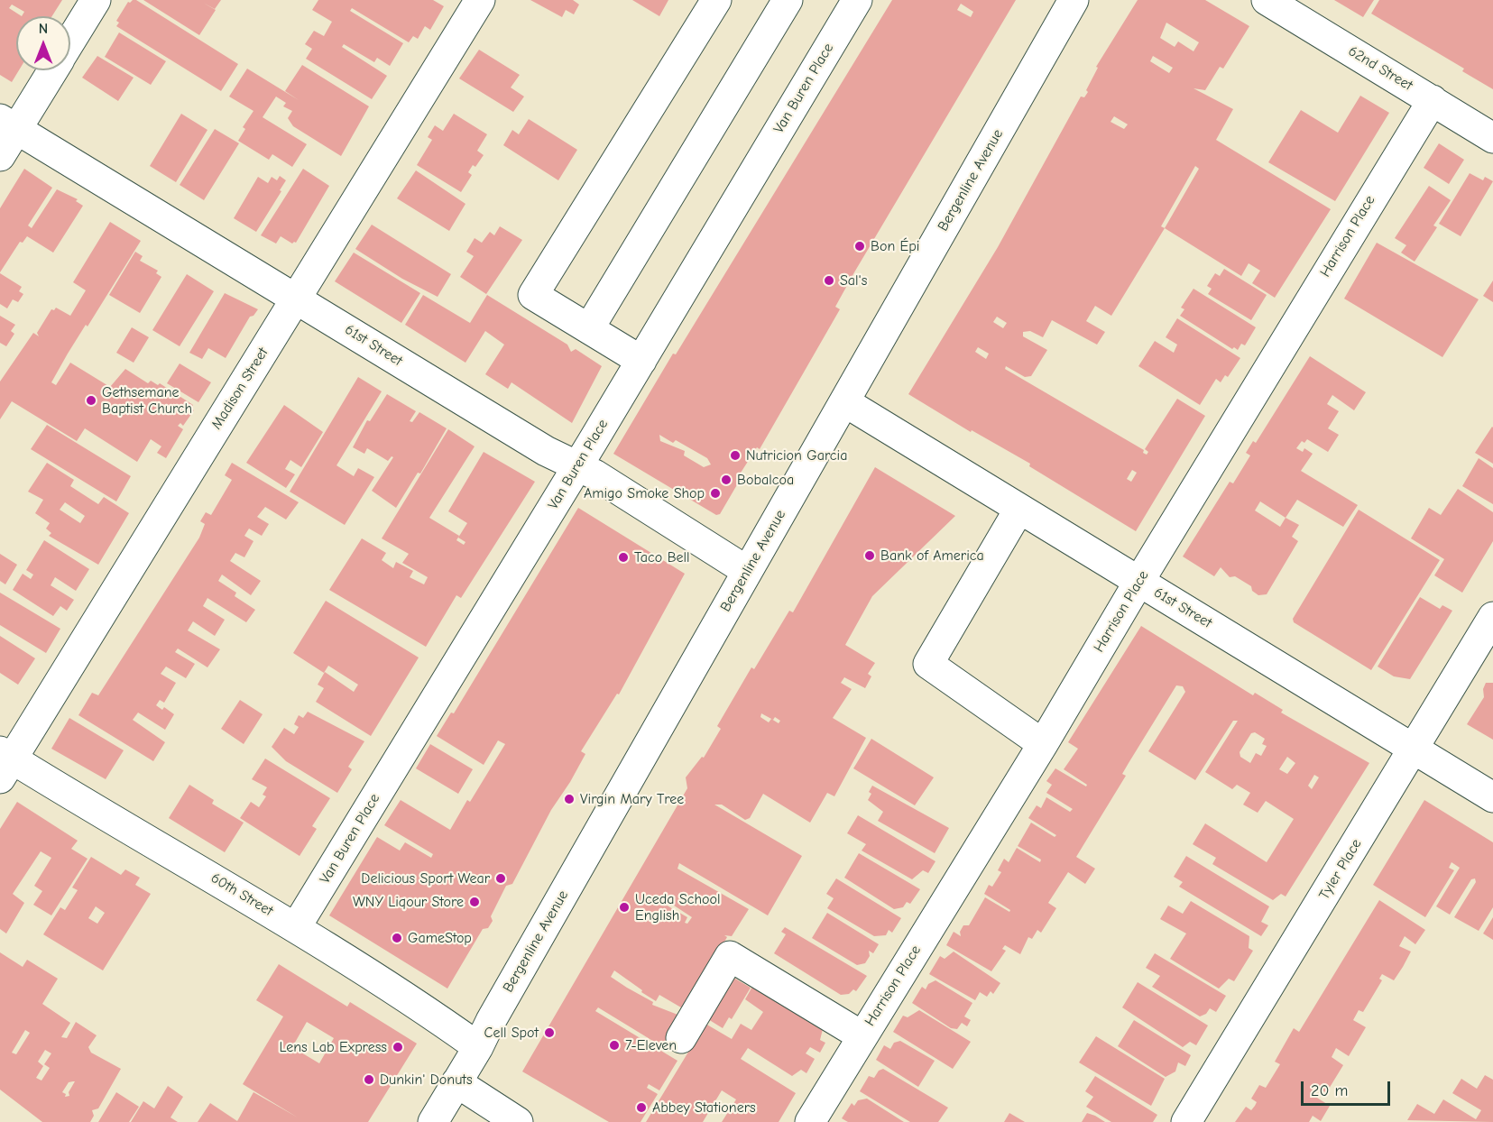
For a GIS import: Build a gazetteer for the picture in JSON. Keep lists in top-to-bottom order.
{
  "streets": {
    "street": [
      "62nd Street",
      "Van Buren Place",
      "Bergenline Avenue",
      "Harrison Place",
      "61st Street",
      "Madison Street",
      "Tyler Place",
      "60th Street"
    ]
  },
  "crossings": [
    ["62nd Street", "Harrison Place"],
    ["Van Buren Place", "61st Street"],
    ["Van Buren Place", "60th Street"],
    ["Bergenline Avenue", "61st Street"],
    ["Bergenline Avenue", "60th Street"],
    ["Harrison Place", "61st Street"],
    ["61st Street", "Madison Street"],
    ["61st Street", "Tyler Place"],
    ["Madison Street", "60th Street"]
  ],
  "places": [
    "Bon Épi",
    "Sal's",
    "Gethsemane Baptist Church",
    "Nutricion Garcia",
    "Bobalcoa",
    "Amigo Smoke Shop",
    "Bank of America",
    "Taco Bell",
    "Virgin Mary Tree",
    "Delicious Sport Wear",
    "WNY Liqour Store",
    "Uceda School English",
    "GameStop",
    "Cell Spot",
    "7-Eleven",
    "Lens Lab Express",
    "Dunkin' Donuts",
    "Abbey Stationers"
  ],
  "scale_bar": "20 m",
  "north": "top"
}
